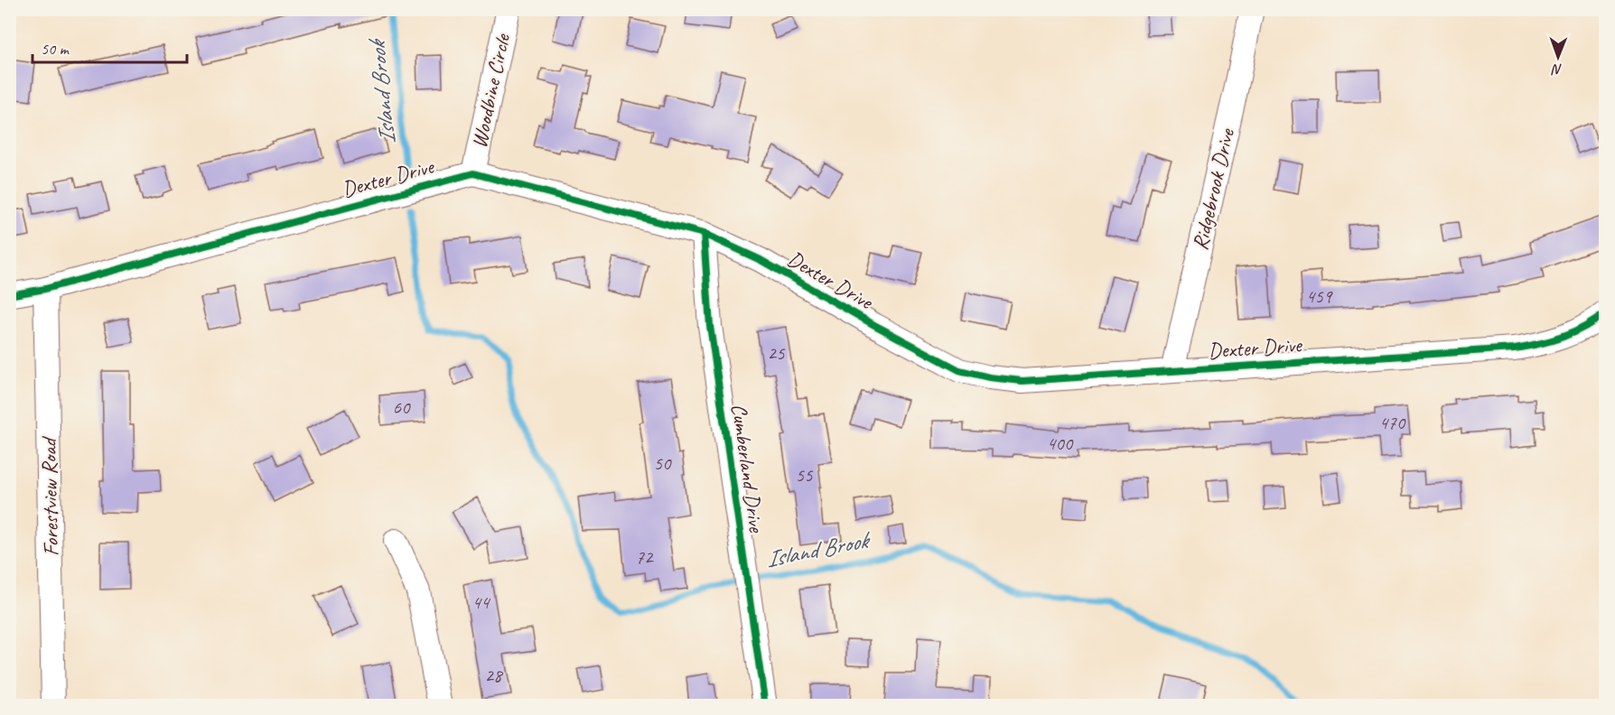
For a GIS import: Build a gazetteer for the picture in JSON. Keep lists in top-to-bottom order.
{
  "streets": {
    "street": [
      "Woodbine Circle",
      "Dexter Drive",
      "Ridgebrook Drive",
      "Cumberland Drive",
      "Forestview Road"
    ]
  },
  "crossings": [
    ["Woodbine Circle", "Dexter Drive"],
    ["Dexter Drive", "Ridgebrook Drive"],
    ["Dexter Drive", "Cumberland Drive"],
    ["Dexter Drive", "Forestview Road"]
  ],
  "water": ["Island Brook"],
  "house_numbers": [
    "459",
    "25",
    "60",
    "470",
    "400",
    "50",
    "55",
    "72",
    "44",
    "28"
  ],
  "scale_bar": "50 m",
  "north": "bottom"
}
